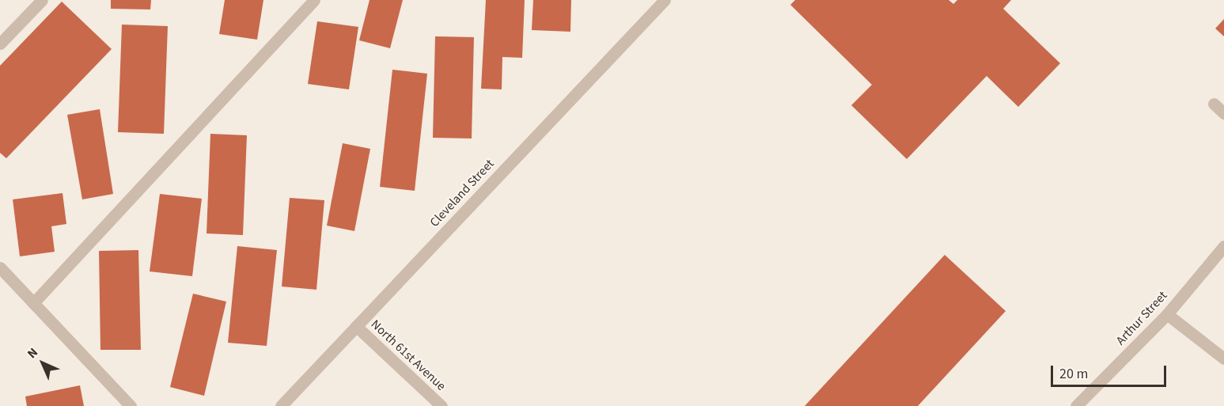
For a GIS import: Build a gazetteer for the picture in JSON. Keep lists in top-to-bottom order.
{
  "streets": {
    "street": ["Cleveland Street", "Arthur Street", "North 61st Avenue"]
  },
  "crossings": [
    ["Cleveland Street", "North 61st Avenue"]
  ],
  "scale_bar": "20 m",
  "north": "top left"
}
